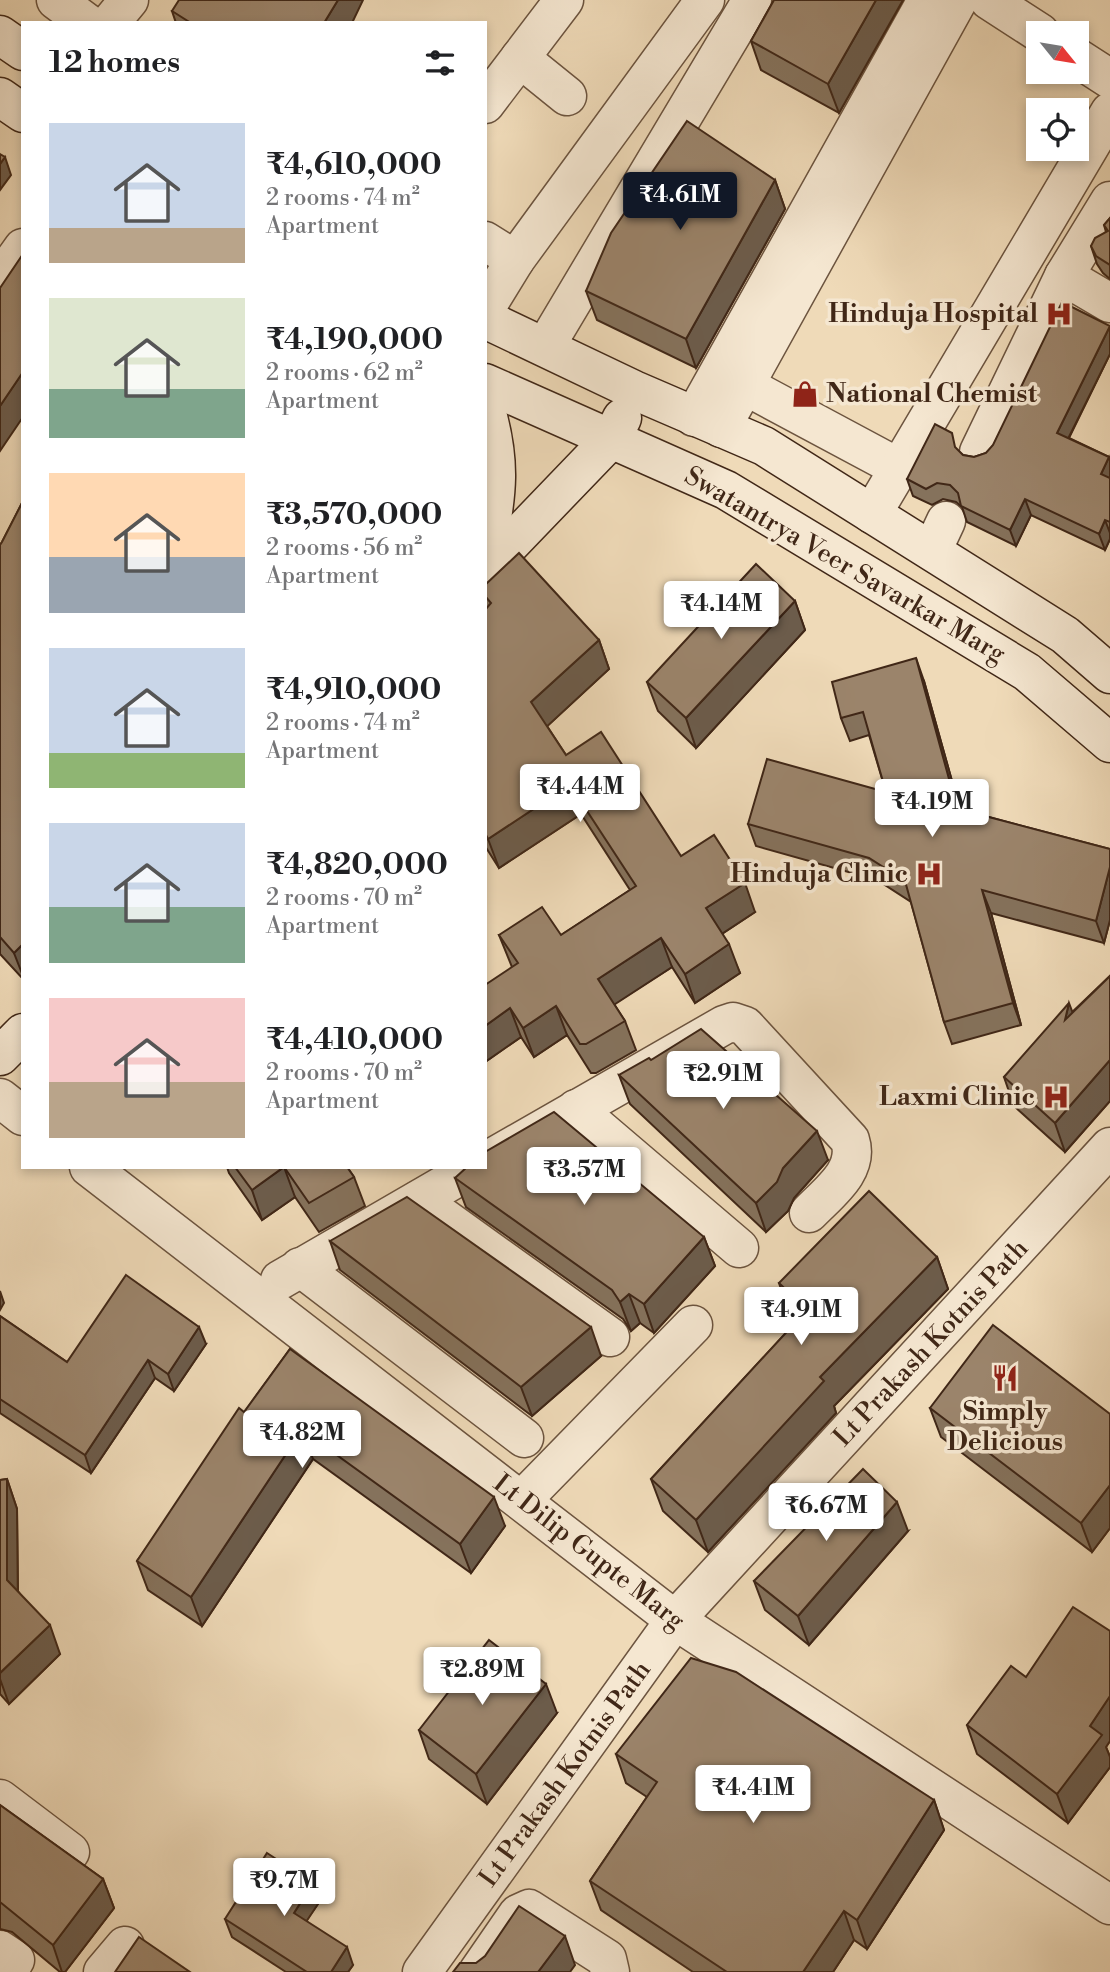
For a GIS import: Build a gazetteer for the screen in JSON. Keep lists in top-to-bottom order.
{
  "streets": {
    "street": ["Swatantrya Veer Savarkar Marg", "Lt Prakash Kotnis Path", "Lt Dilip Gupte Marg"]
  },
  "crossings": [
    ["Lt Prakash Kotnis Path", "Lt Dilip Gupte Marg"]
  ],
  "places": {
    "hospital": ["Hinduja Hospital", "Hinduja Clinic", "Laxmi Clinic"],
    "shop": ["National Chemist"],
    "restaurant": ["Simply Delicious"]
  },
  "north": "bottom right",
  "page": {
    "heading": "12 homes",
    "list": [
      {
        "name": "₹4,610,000",
        "note": "2 rooms · 74 m² · Apartment"
      },
      {
        "name": "₹4,190,000",
        "note": "2 rooms · 62 m² · Apartment"
      },
      {
        "name": "₹3,570,000",
        "note": "2 rooms · 56 m² · Apartment"
      },
      {
        "name": "₹4,910,000",
        "note": "2 rooms · 74 m² · Apartment"
      },
      {
        "name": "₹4,820,000",
        "note": "2 rooms · 70 m² · Apartment"
      },
      {
        "name": "₹4,410,000",
        "note": "2 rooms · 70 m² · Apartment"
      }
    ],
    "price": [
      "₹4.61M",
      "₹4.14M",
      "₹4.44M",
      "₹4.19M",
      "₹2.91M",
      "₹3.57M",
      "₹4.91M",
      "₹4.82M",
      "₹6.67M",
      "₹2.89M",
      "₹4.41M",
      "₹9.7M"
    ]
  }
}
